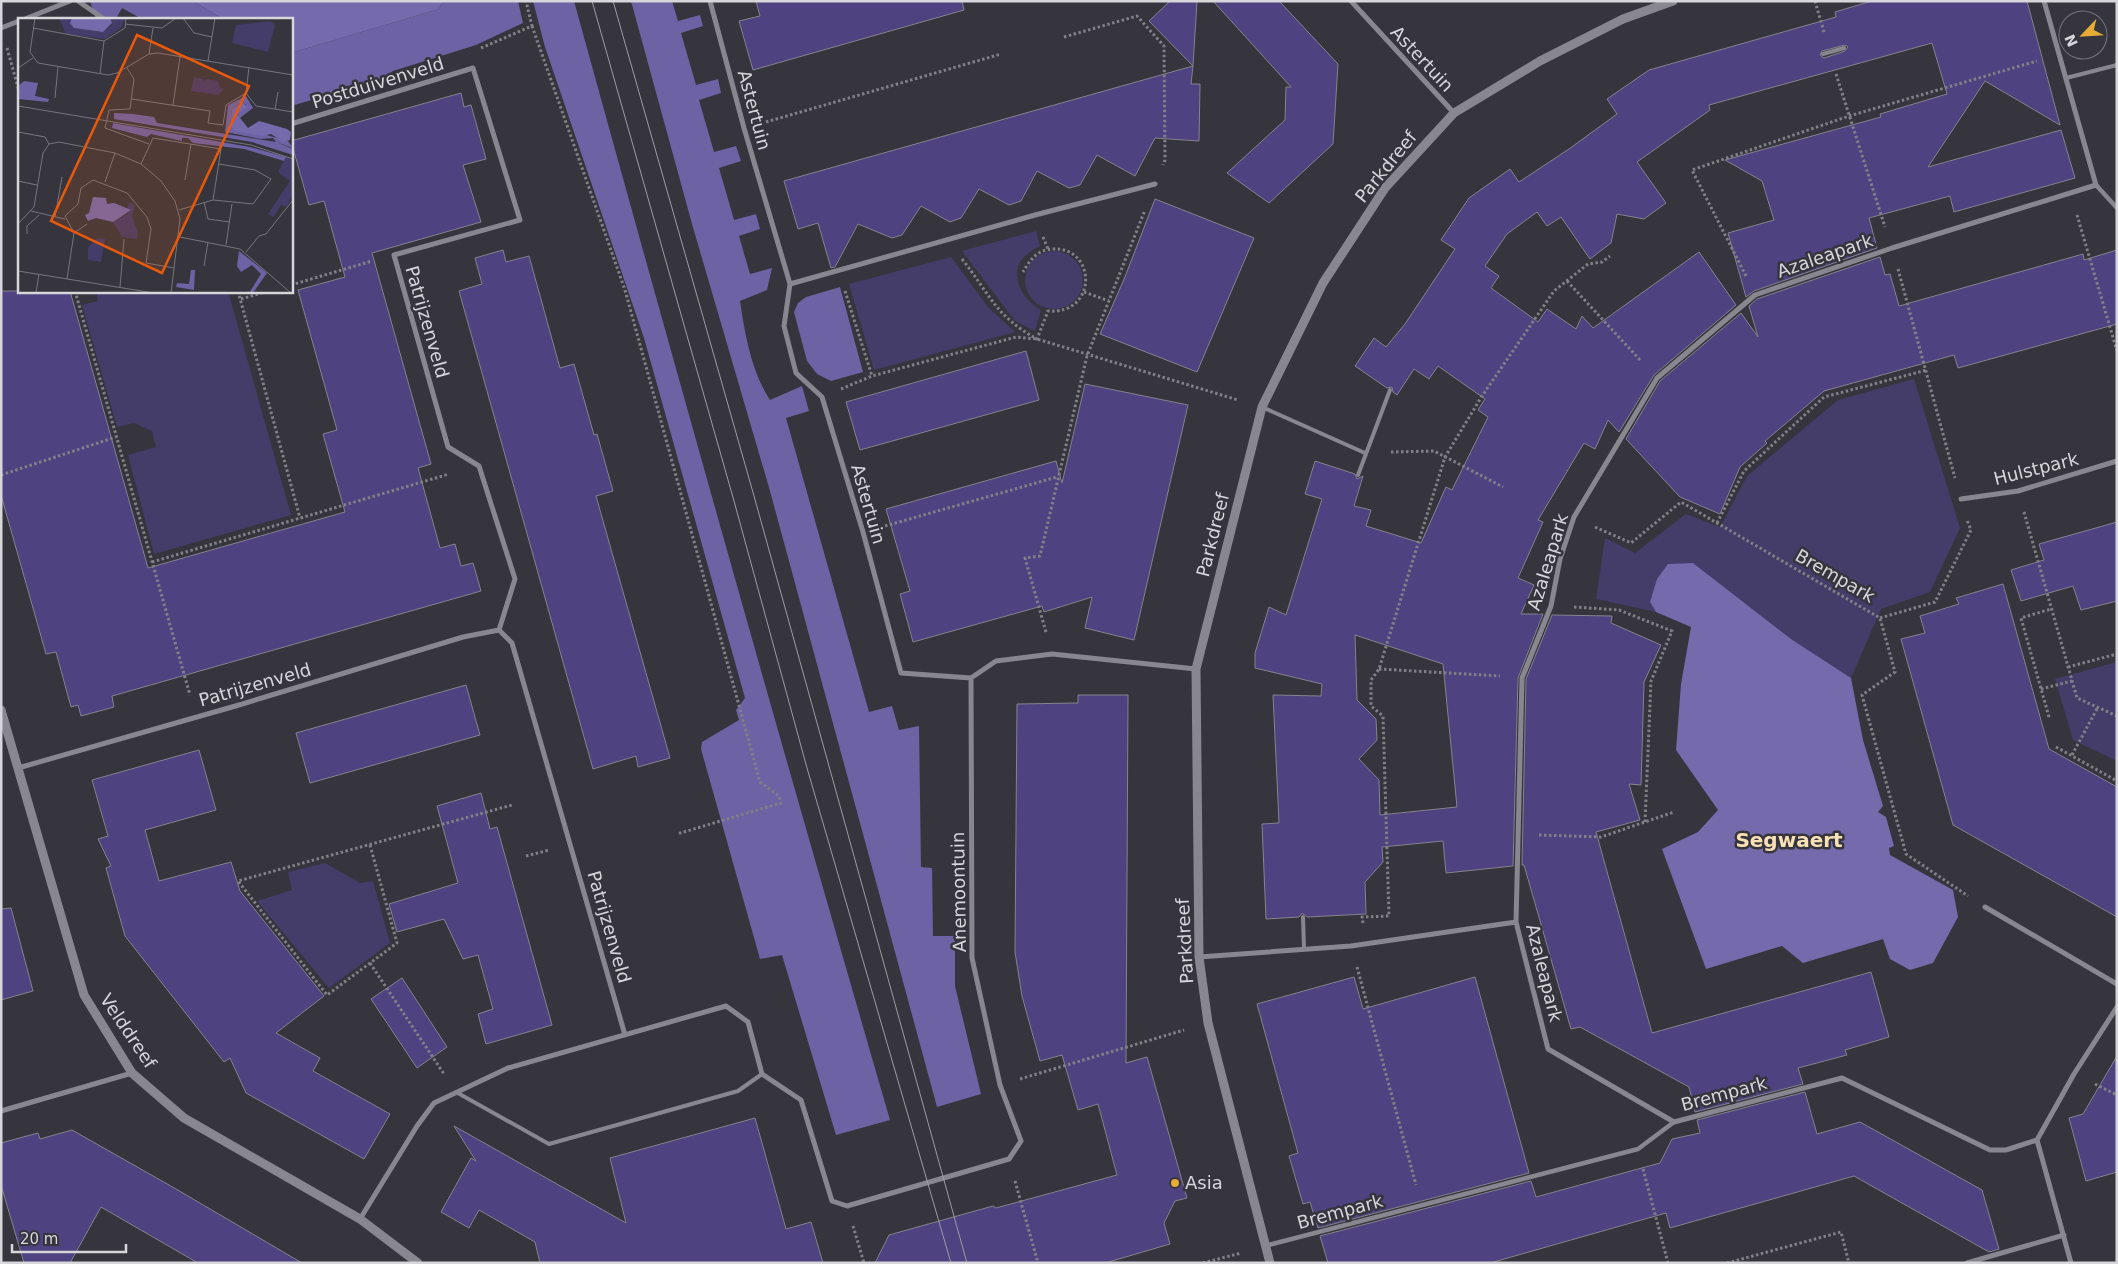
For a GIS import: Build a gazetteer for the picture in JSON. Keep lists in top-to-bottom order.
{
  "streets": {
    "street": [
      "Astertuin",
      "Postduivenveld",
      "Parkdreef",
      "Azaleapark",
      "Patrijzenveld",
      "Hulstpark",
      "Brempark",
      "Anemoontuin",
      "Velddreef"
    ]
  },
  "crossings": [
    ["Astertuin", "Parkdreef"],
    ["Astertuin", "Anemoontuin"],
    ["Postduivenveld", "Patrijzenveld"],
    ["Parkdreef", "Brempark"],
    ["Azaleapark", "Brempark"],
    ["Patrijzenveld", "Velddreef"]
  ],
  "districts": ["Segwaert"],
  "places": ["Asia"],
  "scale_bar": "20 m",
  "north": "bottom left"
}
